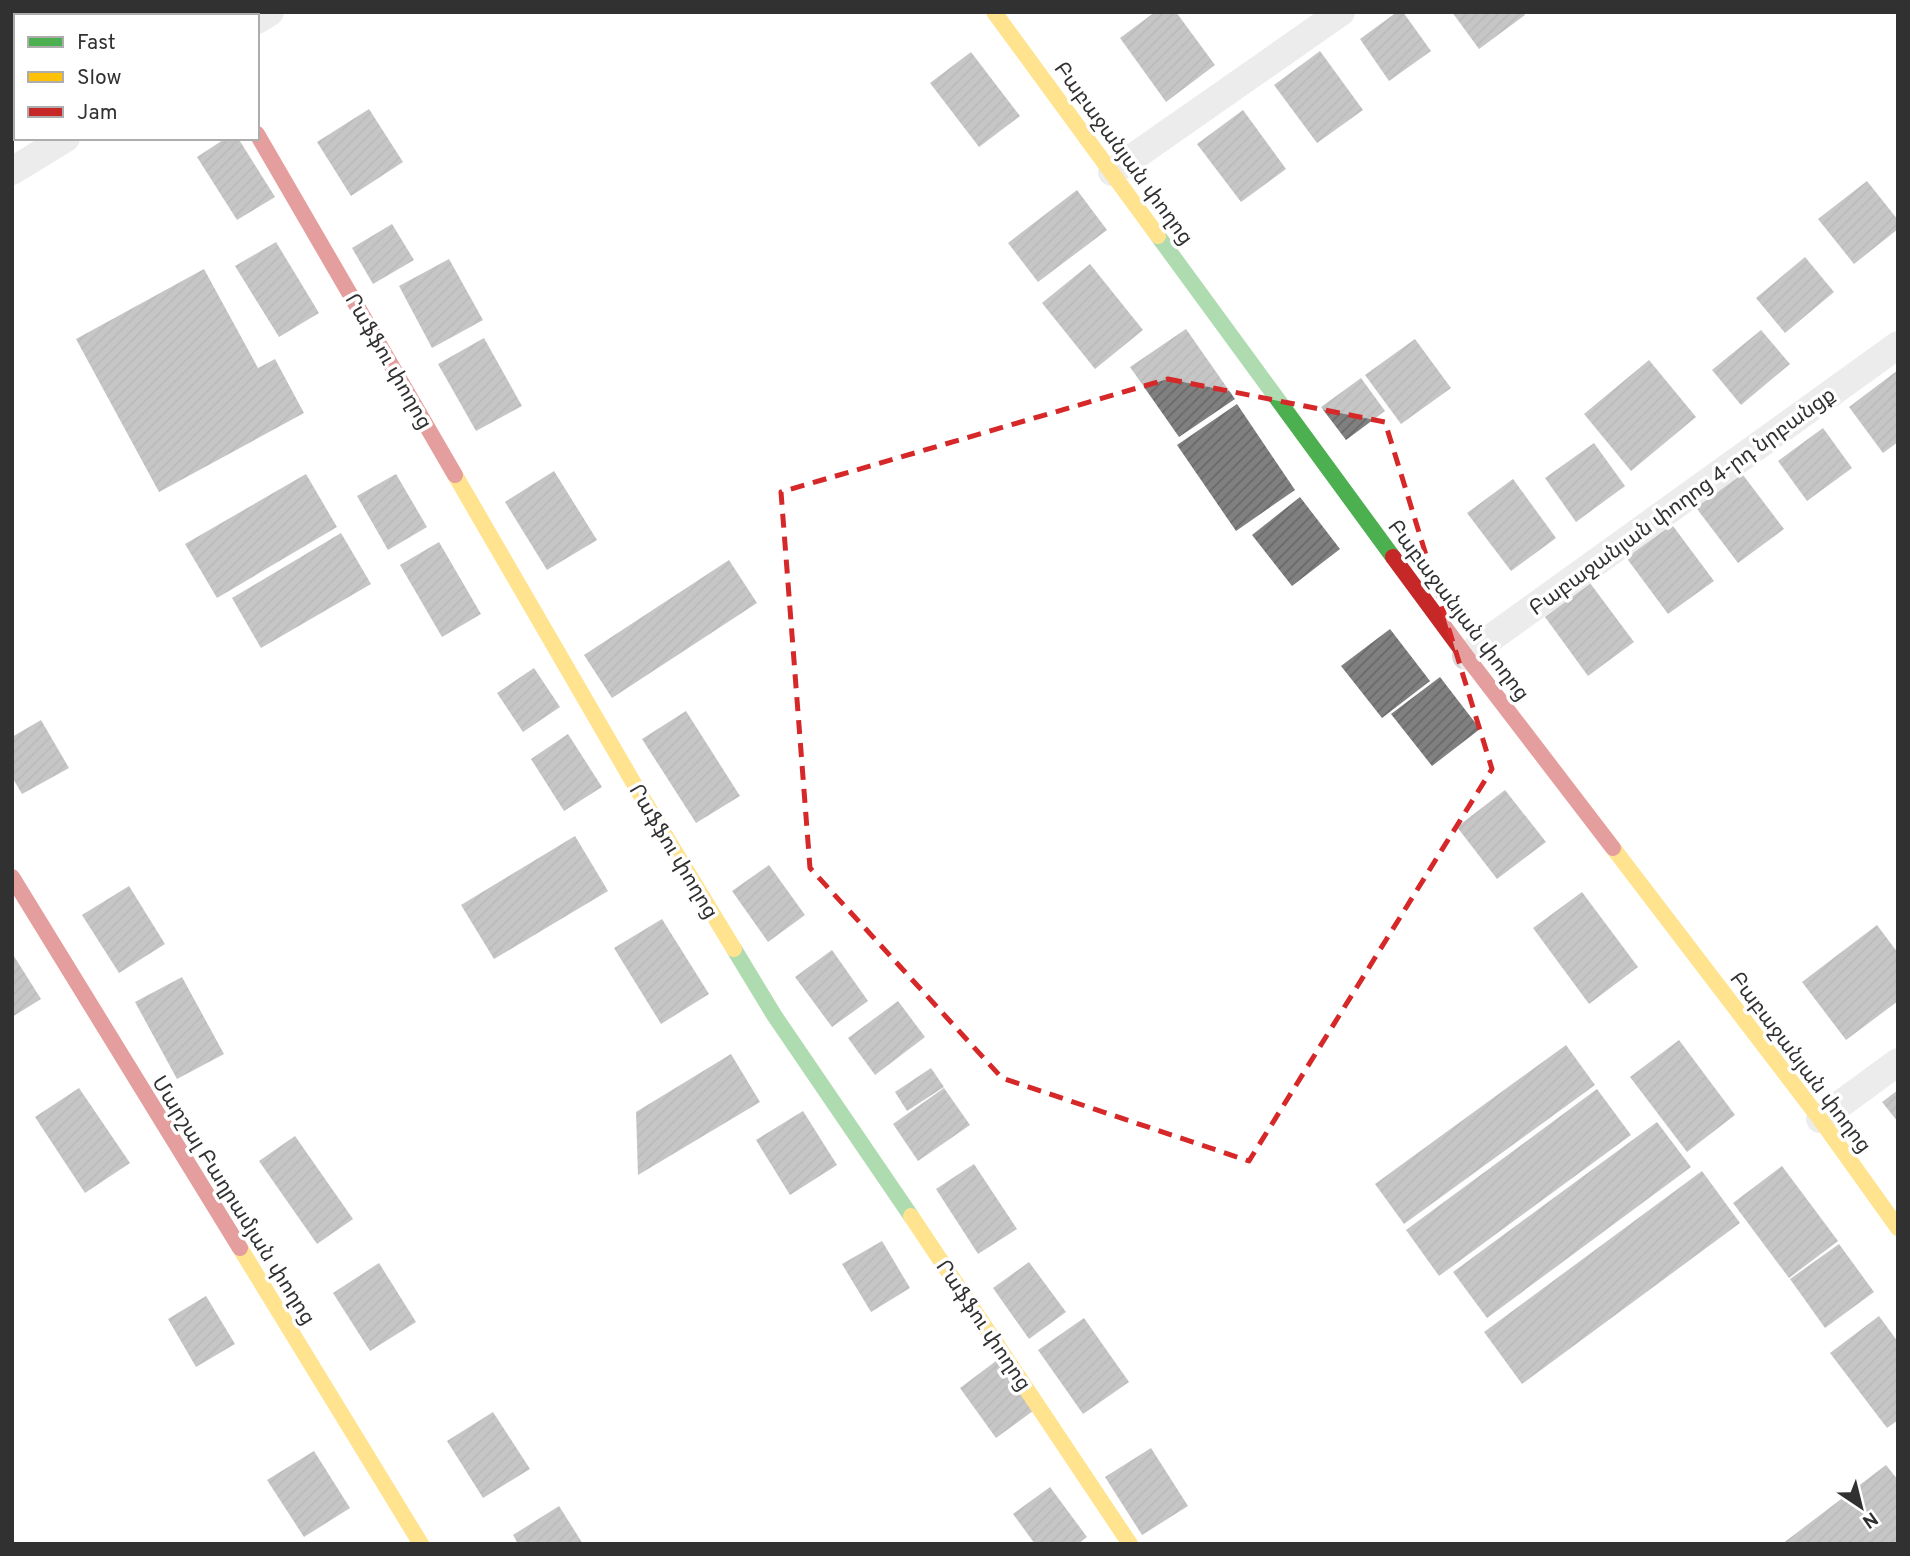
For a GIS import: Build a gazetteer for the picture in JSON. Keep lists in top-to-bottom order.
{
  "streets": {
    "street": [
      "Բաբաջանյան փողոց",
      "Րաֆֆու փողոց",
      "Բաբաջանյան փողոց 4-րդ նրբանցք",
      "Մարշալ Բաղրամյան փողոց"
    ]
  },
  "crossings": [
    ["Բաբաջանյան փողոց", "Բաբաջանյան փողոց 4-րդ նրբանցք"]
  ],
  "legend": ["Fast", "Slow", "Jam"],
  "north": "bottom right"
}
